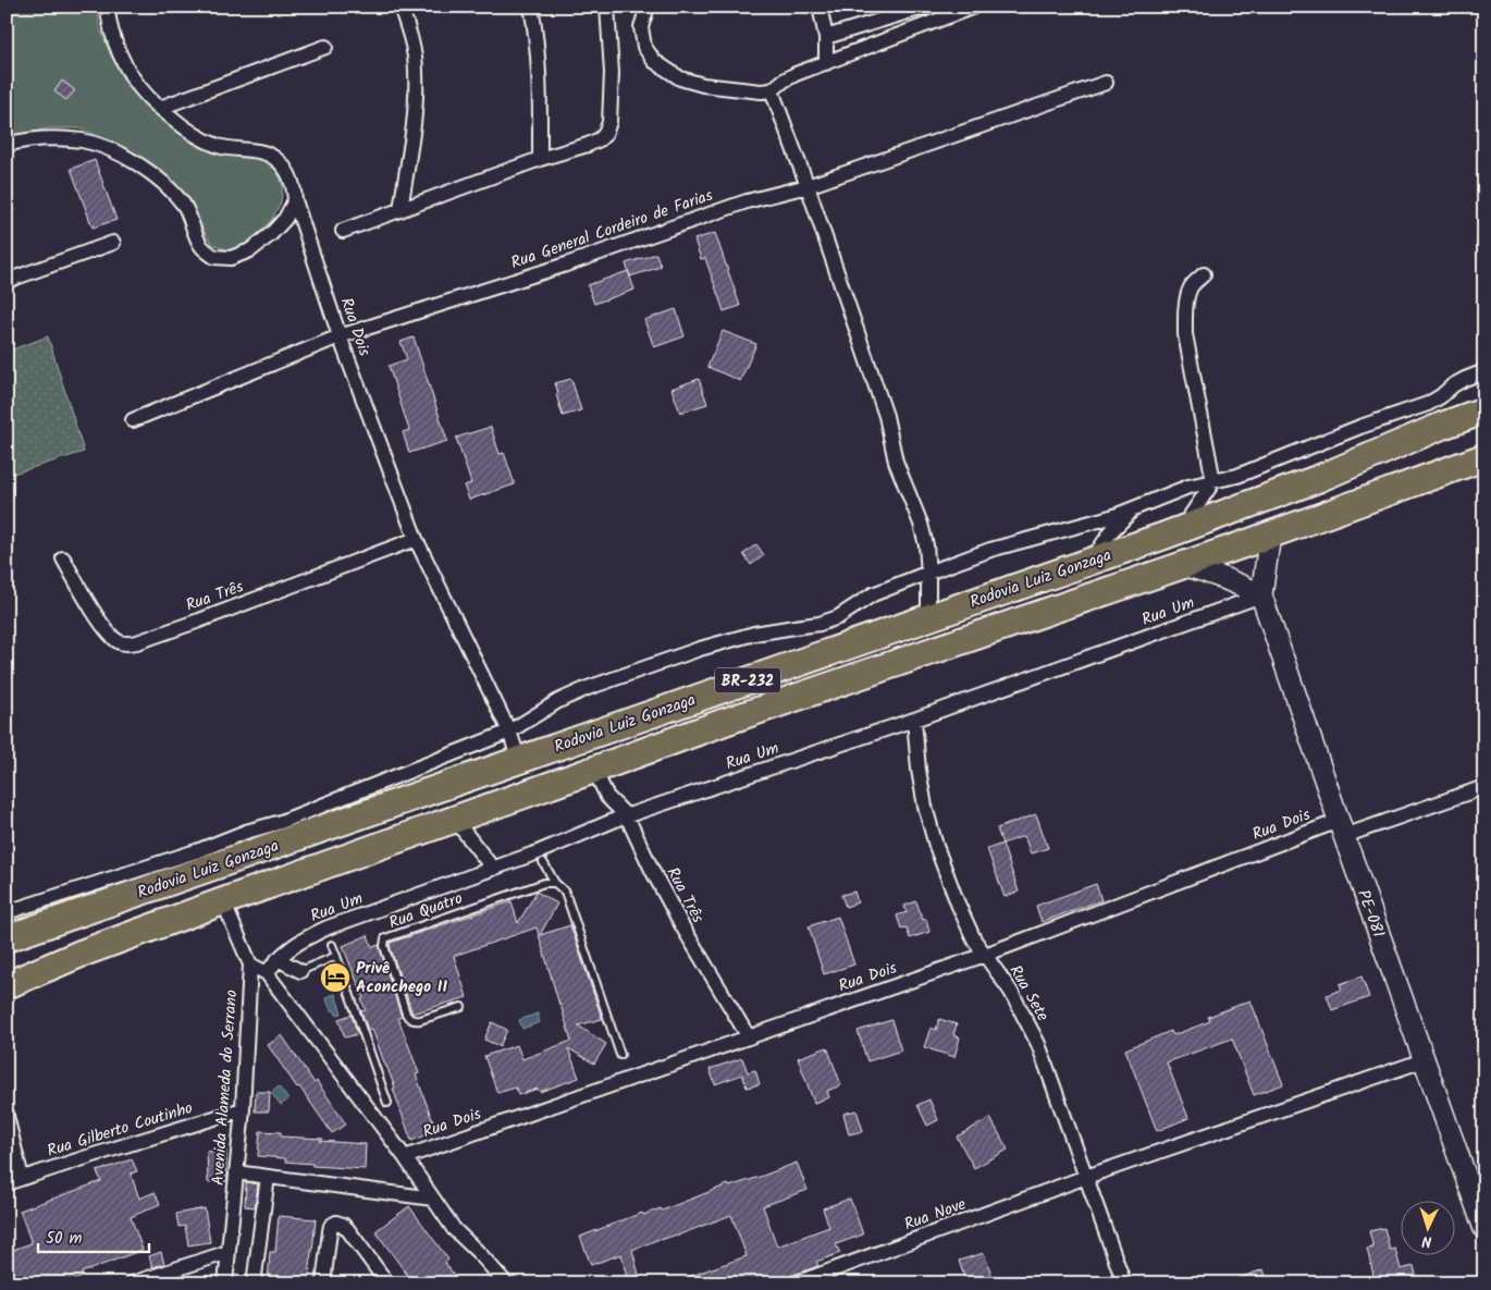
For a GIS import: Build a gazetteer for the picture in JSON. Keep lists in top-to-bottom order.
{
  "streets": {
    "highway": ["Rodovia Luiz Gonzaga", "BR-232"],
    "street": [
      "Rua General Cordeiro de Farias",
      "Rua Dois",
      "Rua Três",
      "Rua Um",
      "PE-081",
      "Rua Sete",
      "Avenida Alameda do Serrano",
      "Rua Gilberto Coutinho",
      "Rua Nove"
    ],
    "lane": ["Rua Quatro"]
  },
  "crossings": [
    ["Rua General Cordeiro de Farias", "Rua Dois"],
    ["Rua Dois", "Rodovia Luiz Gonzaga"],
    ["Rua Dois", "Rua Três"],
    ["Rua Dois", "PE-081"],
    ["Rua Dois", "Rua Sete"],
    ["Rodovia Luiz Gonzaga", "Rua Três"],
    ["Rodovia Luiz Gonzaga", "Avenida Alameda do Serrano"],
    ["Rua Três", "Rua Um"],
    ["Rua Um", "PE-081"],
    ["Rua Um", "Rua Sete"],
    ["Rua Sete", "Rua Nove"],
    ["Avenida Alameda do Serrano", "Rua Gilberto Coutinho"]
  ],
  "places": {
    "hotel": ["Privê Aconchego II"]
  },
  "scale_bar": "50 m",
  "north": "bottom"
}
